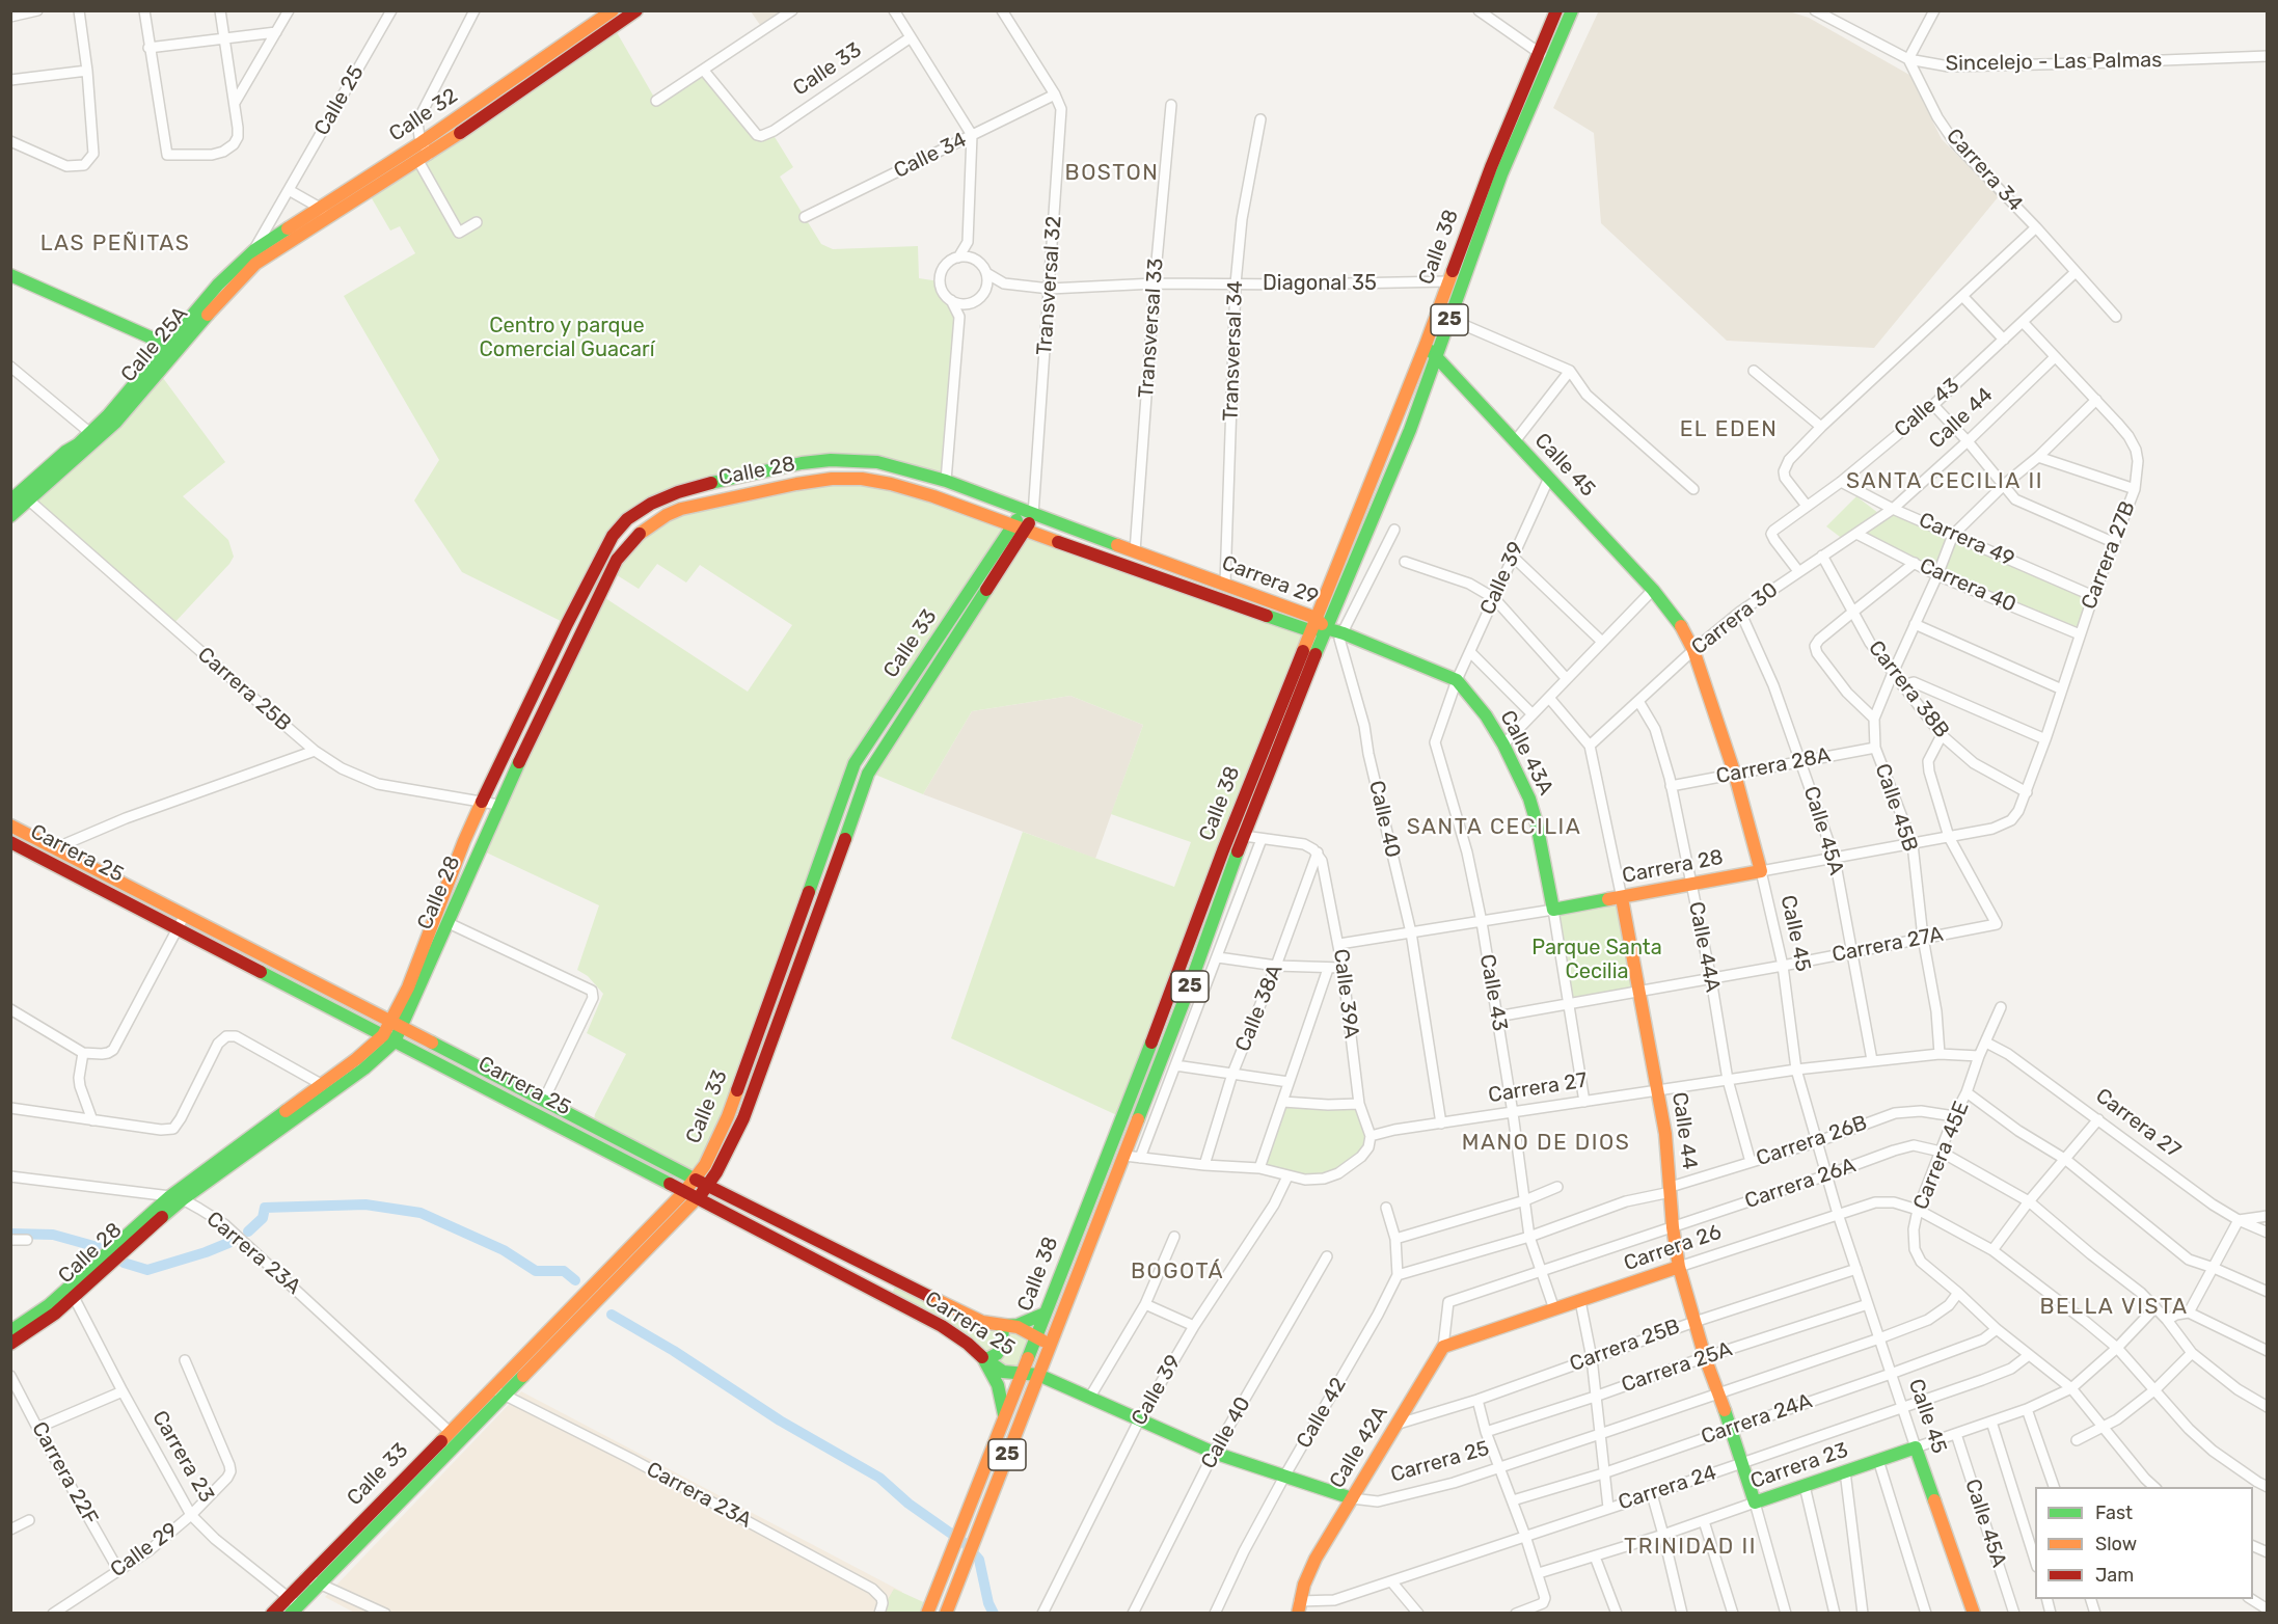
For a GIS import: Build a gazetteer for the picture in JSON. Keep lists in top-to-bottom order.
{
  "streets": {
    "main road": [
      "Calle 33",
      "Calle 32",
      "Calle 38",
      "25",
      "Calle 25A",
      "Calle 44",
      "Calle 45",
      "Calle 28",
      "Carrera 29",
      "Calle 43A",
      "Carrera 25",
      "Carrera 28",
      "Carrera 26",
      "Calle 42A",
      "Carrera 23"
    ],
    "street": [
      "Sincelejo - Las Palmas",
      "Calle 25",
      "Calle 34",
      "Carrera 34",
      "Diagonal 35",
      "Transversal 32",
      "Transversal 33",
      "Transversal 34",
      "Calle 43",
      "Carrera 49",
      "Carrera 27B",
      "Calle 39",
      "Carrera 40",
      "Carrera 30",
      "Carrera 25B",
      "Carrera 38B",
      "Carrera 28A",
      "Calle 45B",
      "Calle 40",
      "Calle 45A",
      "Carrera 27A",
      "Calle 44A",
      "Calle 39A",
      "Calle 38A",
      "Carrera 27",
      "Carrera 26B",
      "Carrera 45E",
      "Carrera 26A",
      "Carrera 23A",
      "Carrera 25A",
      "Calle 42",
      "Carrera 24A",
      "Carrera 22F",
      "Carrera 24",
      "Calle 29"
    ]
  },
  "crossings": [
    ["Sincelejo - Las Palmas", "Carrera 34"],
    ["Calle 33", "Transversal 32"],
    ["Calle 33", "Carrera 29"],
    ["Calle 33", "Carrera 25"],
    ["Calle 33", "Carrera 23A"],
    ["Calle 33", "Carrera 23"],
    ["Calle 25", "Calle 32"],
    ["Calle 25", "Calle 25A"],
    ["Calle 32", "Calle 25A"],
    ["Calle 34", "Transversal 32"],
    ["Carrera 34", "Calle 43"],
    ["Calle 38", "Diagonal 35"],
    ["Calle 38", "Calle 45"],
    ["Calle 38", "Carrera 29"],
    ["Calle 38", "Calle 43A"],
    ["Calle 38", "Carrera 25"],
    ["Diagonal 35", "Transversal 32"],
    ["Diagonal 35", "Transversal 33"],
    ["Diagonal 35", "Transversal 34"],
    ["Transversal 32", "Carrera 29"],
    ["Transversal 33", "Carrera 29"],
    ["Calle 25A", "Carrera 25B"],
    ["Transversal 34", "Carrera 29"],
    ["Calle 43", "Carrera 49"],
    ["Calle 43", "Carrera 27B"],
    ["Calle 43", "Calle 39"],
    ["Calle 43", "Carrera 30"],
    ["Calle 43", "Calle 43A"],
    ["Calle 43", "Carrera 28"],
    ["Calle 43", "Carrera 27A"],
    ["Calle 43", "Carrera 27"],
    ["Calle 43", "Carrera 26B"],
    ["Calle 43", "Carrera 26A"],
    ["Calle 43", "Carrera 26"],
    ["Calle 44", "Carrera 49"],
    ["Calle 44", "Carrera 27B"],
    ["Calle 44", "Carrera 30"],
    ["Calle 44", "Carrera 25B"],
    ["Calle 44", "Carrera 25"],
    ["Calle 44", "Carrera 28"],
    ["Calle 44", "Carrera 27A"],
    ["Calle 44", "Carrera 27"],
    ["Calle 44", "Carrera 26B"],
    ["Calle 44", "Carrera 26A"],
    ["Calle 44", "Carrera 26"],
    ["Calle 44", "Carrera 25A"],
    ["Calle 44", "Carrera 24A"],
    ["Calle 44", "Carrera 23"],
    ["Calle 44", "Carrera 24"],
    ["Calle 45", "Calle 39"],
    ["Calle 45", "Carrera 30"],
    ["Calle 45", "Carrera 25B"],
    ["Calle 45", "Carrera 28A"],
    ["Calle 45", "Carrera 25"],
    ["Calle 45", "Carrera 28"],
    ["Calle 45", "Carrera 27A"],
    ["Calle 45", "Carrera 27"],
    ["Calle 45", "Carrera 26B"],
    ["Calle 45", "Carrera 26A"],
    ["Calle 45", "Carrera 26"],
    ["Calle 45", "Carrera 25A"],
    ["Calle 45", "Carrera 24A"],
    ["Calle 45", "Carrera 23"],
    ["Calle 45", "Carrera 24"],
    ["Calle 28", "Carrera 29"],
    ["Calle 28", "Carrera 25B"],
    ["Calle 28", "Carrera 25"],
    ["Calle 28", "Carrera 23A"],
    ["Calle 28", "Carrera 23"],
    ["Carrera 49", "Carrera 27B"],
    ["Carrera 49", "Carrera 30"],
    ["Carrera 27B", "Carrera 40"],
    ["Carrera 27B", "Carrera 38B"],
    ["Carrera 27B", "Carrera 28"],
    ["Calle 39", "Calle 43A"],
    ["Calle 39", "Carrera 25"],
    ["Carrera 29", "Calle 43A"],
    ["Carrera 40", "Carrera 30"],
    ["Carrera 30", "Carrera 38B"],
    ["Carrera 30", "Calle 45A"],
    ["Carrera 30", "Calle 44A"],
    ["Carrera 25B", "Calle 42A"],
    ["Calle 43A", "Calle 40"],
    ["Calle 43A", "Carrera 28"],
    ["Calle 43A", "Carrera 27A"],
    ["Calle 43A", "Carrera 27"],
    ["Carrera 28A", "Calle 45B"],
    ["Carrera 28A", "Calle 45A"],
    ["Carrera 28A", "Calle 44A"],
    ["Calle 45B", "Carrera 28"],
    ["Calle 45B", "Carrera 27A"],
    ["Calle 45B", "Carrera 27"],
    ["Calle 40", "Carrera 25"],
    ["Calle 40", "Carrera 28"],
    ["Calle 40", "Carrera 27"],
    ["Calle 45A", "Carrera 28"],
    ["Calle 45A", "Carrera 27A"],
    ["Calle 45A", "Carrera 27"],
    ["Calle 45A", "Carrera 23"],
    ["Carrera 25", "Carrera 45E"],
    ["Carrera 25", "Calle 42"],
    ["Carrera 25", "Calle 42A"],
    ["Carrera 28", "Carrera 27A"],
    ["Carrera 28", "Calle 44A"],
    ["Carrera 28", "Calle 39A"],
    ["Carrera 27A", "Calle 44A"],
    ["Calle 44A", "Carrera 27"],
    ["Calle 44A", "Carrera 26B"],
    ["Calle 39A", "Calle 38A"],
    ["Calle 39A", "Carrera 27"],
    ["Carrera 27", "Carrera 45E"],
    ["Carrera 26B", "Carrera 45E"],
    ["Carrera 26B", "Calle 42"],
    ["Carrera 45E", "Carrera 26A"],
    ["Carrera 45E", "Carrera 26"],
    ["Carrera 45E", "Carrera 24A"],
    ["Carrera 45E", "Carrera 23"],
    ["Carrera 45E", "Carrera 24"],
    ["Carrera 26A", "Calle 42A"],
    ["Carrera 26", "Calle 42A"],
    ["Carrera 26", "Carrera 23"],
    ["Calle 42A", "Carrera 24"],
    ["Carrera 23", "Calle 29"],
    ["Carrera 22F", "Calle 29"]
  ],
  "districts": [
    "BOSTON",
    "LAS PEÑITAS",
    "EL EDEN",
    "SANTA CECILIA II",
    "SANTA CECILIA",
    "MANO DE DIOS",
    "BOGOTÁ",
    "BELLA VISTA",
    "TRINIDAD II"
  ],
  "parks": ["Centro y parque Comercial Guacarí", "Parque Santa Cecilia"],
  "legend": ["Fast", "Slow", "Jam"]
}
